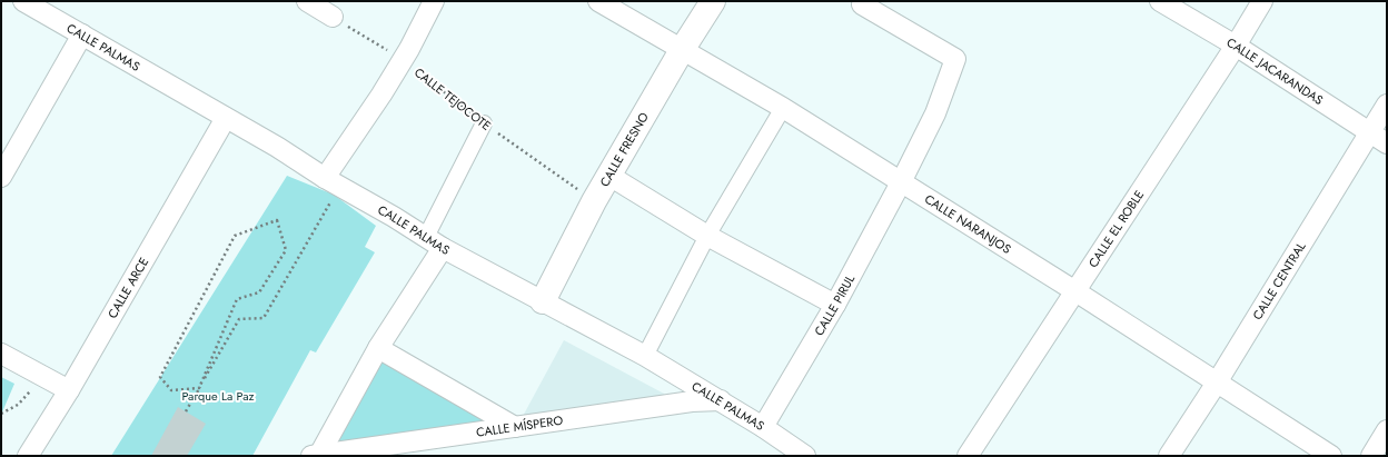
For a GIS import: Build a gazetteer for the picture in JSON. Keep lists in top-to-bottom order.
{
  "streets": {
    "street": [
      "CALLE PALMAS",
      "CALLE JACARANDAS",
      "CALLE FRESNO",
      "CALLE NARANJOS",
      "CALLE EL ROBLE",
      "CALLE CENTRAL",
      "CALLE ARCE",
      "CALLE PIRUL",
      "CALLE MÍSPERO"
    ],
    "path": ["CALLE TEJOCOTE"]
  },
  "crossings": [
    ["CALLE PALMAS", "CALLE FRESNO"],
    ["CALLE PALMAS", "CALLE ARCE"],
    ["CALLE PALMAS", "CALLE PIRUL"],
    ["CALLE PALMAS", "CALLE MÍSPERO"],
    ["CALLE JACARANDAS", "CALLE EL ROBLE"],
    ["CALLE JACARANDAS", "CALLE CENTRAL"],
    ["CALLE TEJOCOTE", "CALLE FRESNO"],
    ["CALLE FRESNO", "CALLE NARANJOS"],
    ["CALLE NARANJOS", "CALLE EL ROBLE"],
    ["CALLE NARANJOS", "CALLE CENTRAL"],
    ["CALLE NARANJOS", "CALLE PIRUL"]
  ],
  "parks": ["Parque La Paz"]
}
